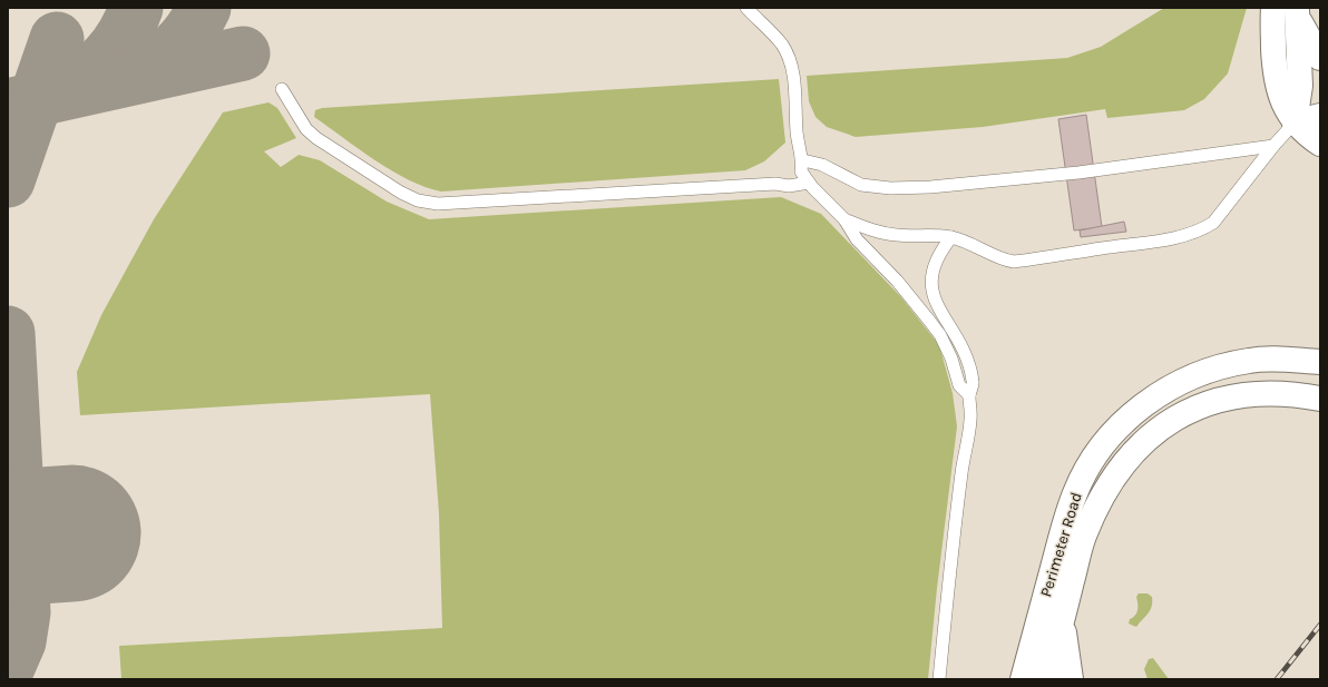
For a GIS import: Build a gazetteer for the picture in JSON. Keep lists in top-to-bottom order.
{
  "streets": {
    "street": ["Perimeter Road"]
  }
}
